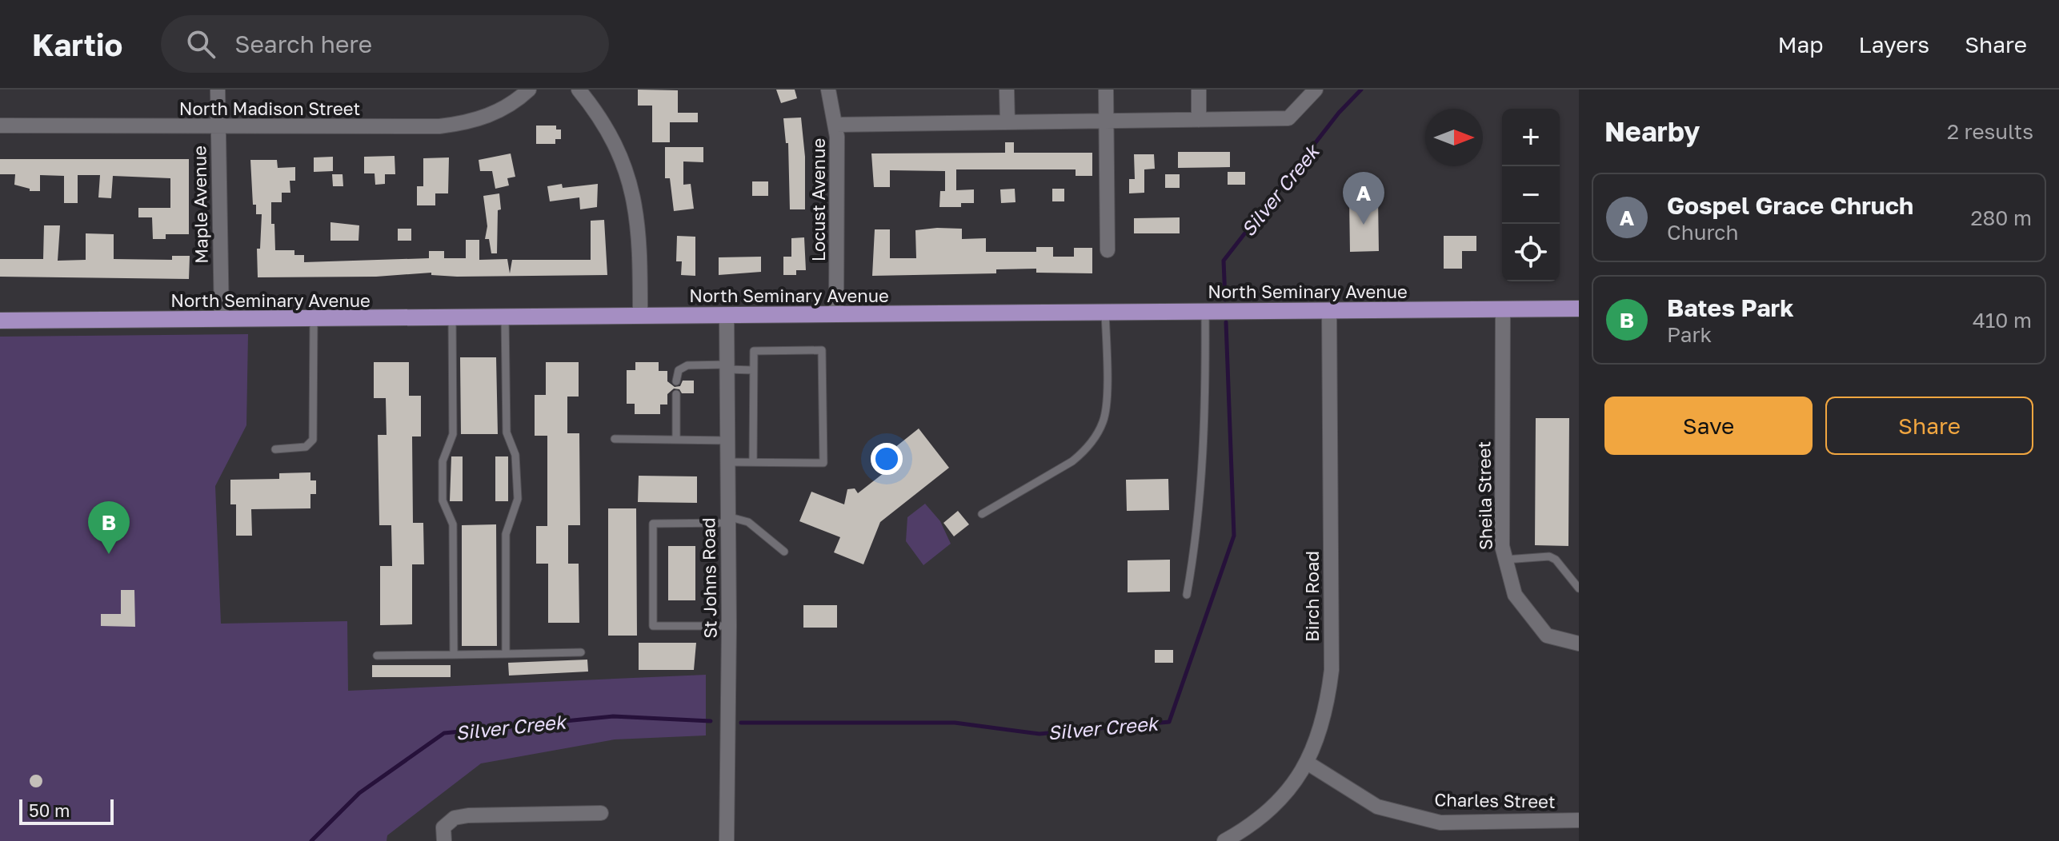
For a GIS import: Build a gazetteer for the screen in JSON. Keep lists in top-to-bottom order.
{
  "streets": {
    "main road": ["North Seminary Avenue"],
    "street": [
      "North Madison Street",
      "Locust Avenue",
      "Maple Avenue",
      "Sheila Street",
      "St Johns Road",
      "Birch Road",
      "Charles Street"
    ]
  },
  "crossings": [
    ["North Madison Street", "Maple Avenue"],
    ["Locust Avenue", "North Seminary Avenue"],
    ["Maple Avenue", "North Seminary Avenue"],
    ["North Seminary Avenue", "Sheila Street"],
    ["North Seminary Avenue", "St Johns Road"],
    ["North Seminary Avenue", "Birch Road"],
    ["Birch Road", "Charles Street"]
  ],
  "water": ["Silver Creek"],
  "scale_bar": "50 m",
  "north": "right",
  "page": {
    "header": "Kartio",
    "search": "Search here",
    "nav": ["Map", "Layers", "Share"],
    "heading": ["Nearby", "2 results"],
    "map_buttons": ["+", "−"],
    "pins": ["A", "B"],
    "list": [
      {
        "mark": "A",
        "name": "Gospel Grace Chruch",
        "note": "Church",
        "value": "280 m"
      },
      {
        "mark": "B",
        "name": "Bates Park",
        "note": "Park",
        "value": "410 m"
      }
    ],
    "buttons": ["Save", "Share"],
    "scale": "50 m"
  }
}
